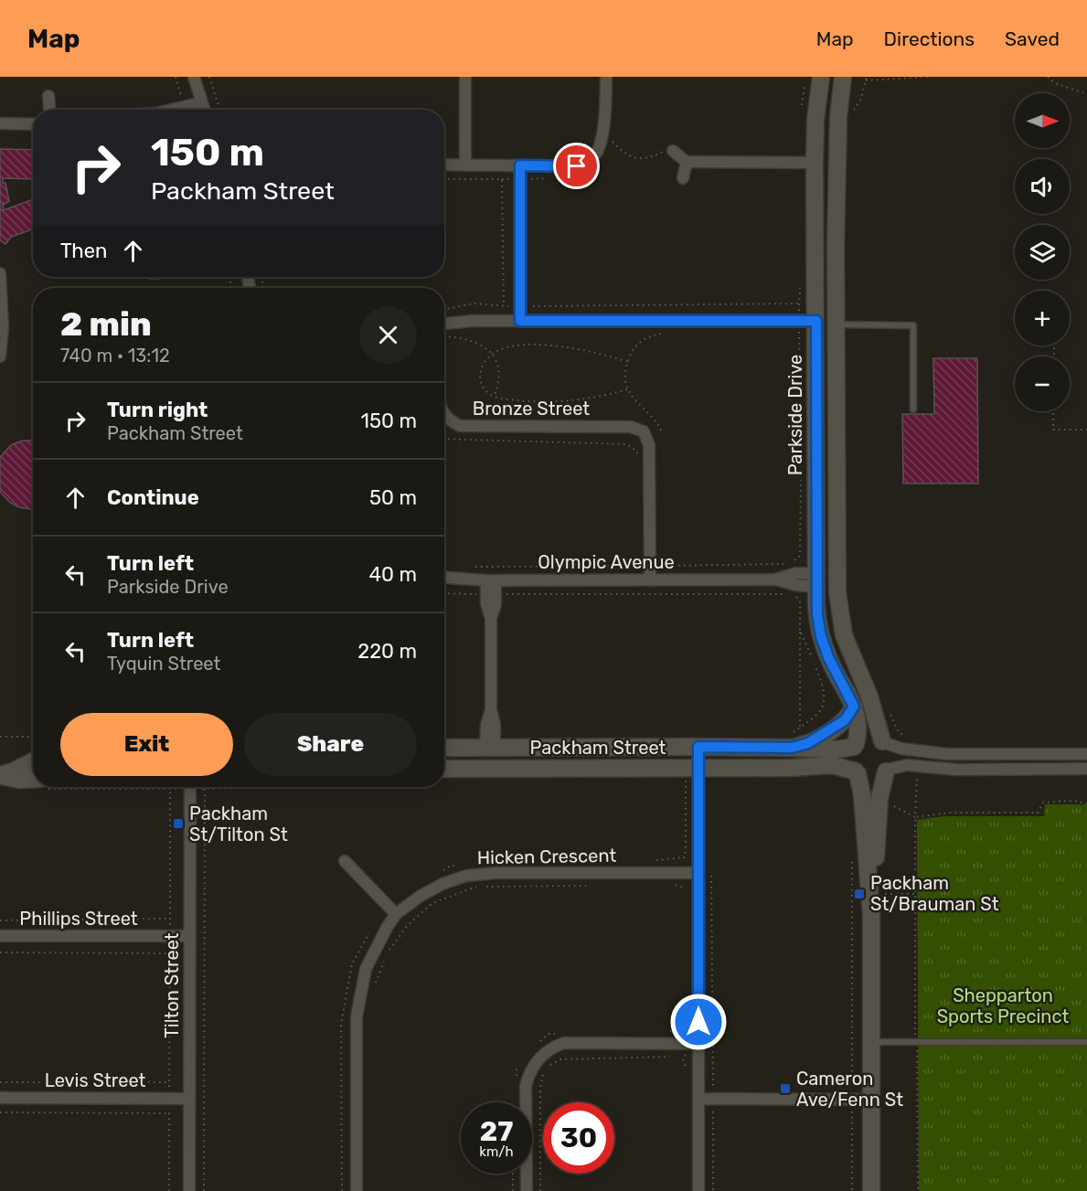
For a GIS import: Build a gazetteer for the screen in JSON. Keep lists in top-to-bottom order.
{
  "streets": {
    "street": [
      "Bronze Street",
      "Parkside Drive",
      "Olympic Avenue",
      "Packham Street",
      "Hicken Crescent",
      "Phillips Street",
      "Tilton Street",
      "Levis Street"
    ]
  },
  "crossings": [
    ["Parkside Drive", "Olympic Avenue"],
    ["Parkside Drive", "Packham Street"],
    ["Phillips Street", "Tilton Street"],
    ["Tilton Street", "Levis Street"]
  ],
  "parks": ["Shepparton Sports Precinct"],
  "places": {
    "transit": ["Packham St/Tilton St", "Packham St/Brauman St", "Cameron Ave/Fenn St"]
  },
  "north": "right",
  "page": {
    "header": "Map",
    "nav": ["Map", "Directions", "Saved"],
    "map_buttons": ["+", "−"],
    "turn": ["150 m", "Packham Street"],
    "then": "Then",
    "heading": ["2 min", "740 m · 13:12"],
    "list": [
      {
        "name": "Turn right",
        "note": "Packham Street",
        "value": "150 m"
      },
      {
        "name": "Continue",
        "value": "50 m"
      },
      {
        "name": "Turn left",
        "note": "Parkside Drive",
        "value": "40 m"
      },
      {
        "name": "Turn left",
        "note": "Tyquin Street",
        "value": "220 m"
      }
    ],
    "buttons": ["Exit", "Share"],
    "speed": "27 km/h",
    "limit": "30"
  }
}
